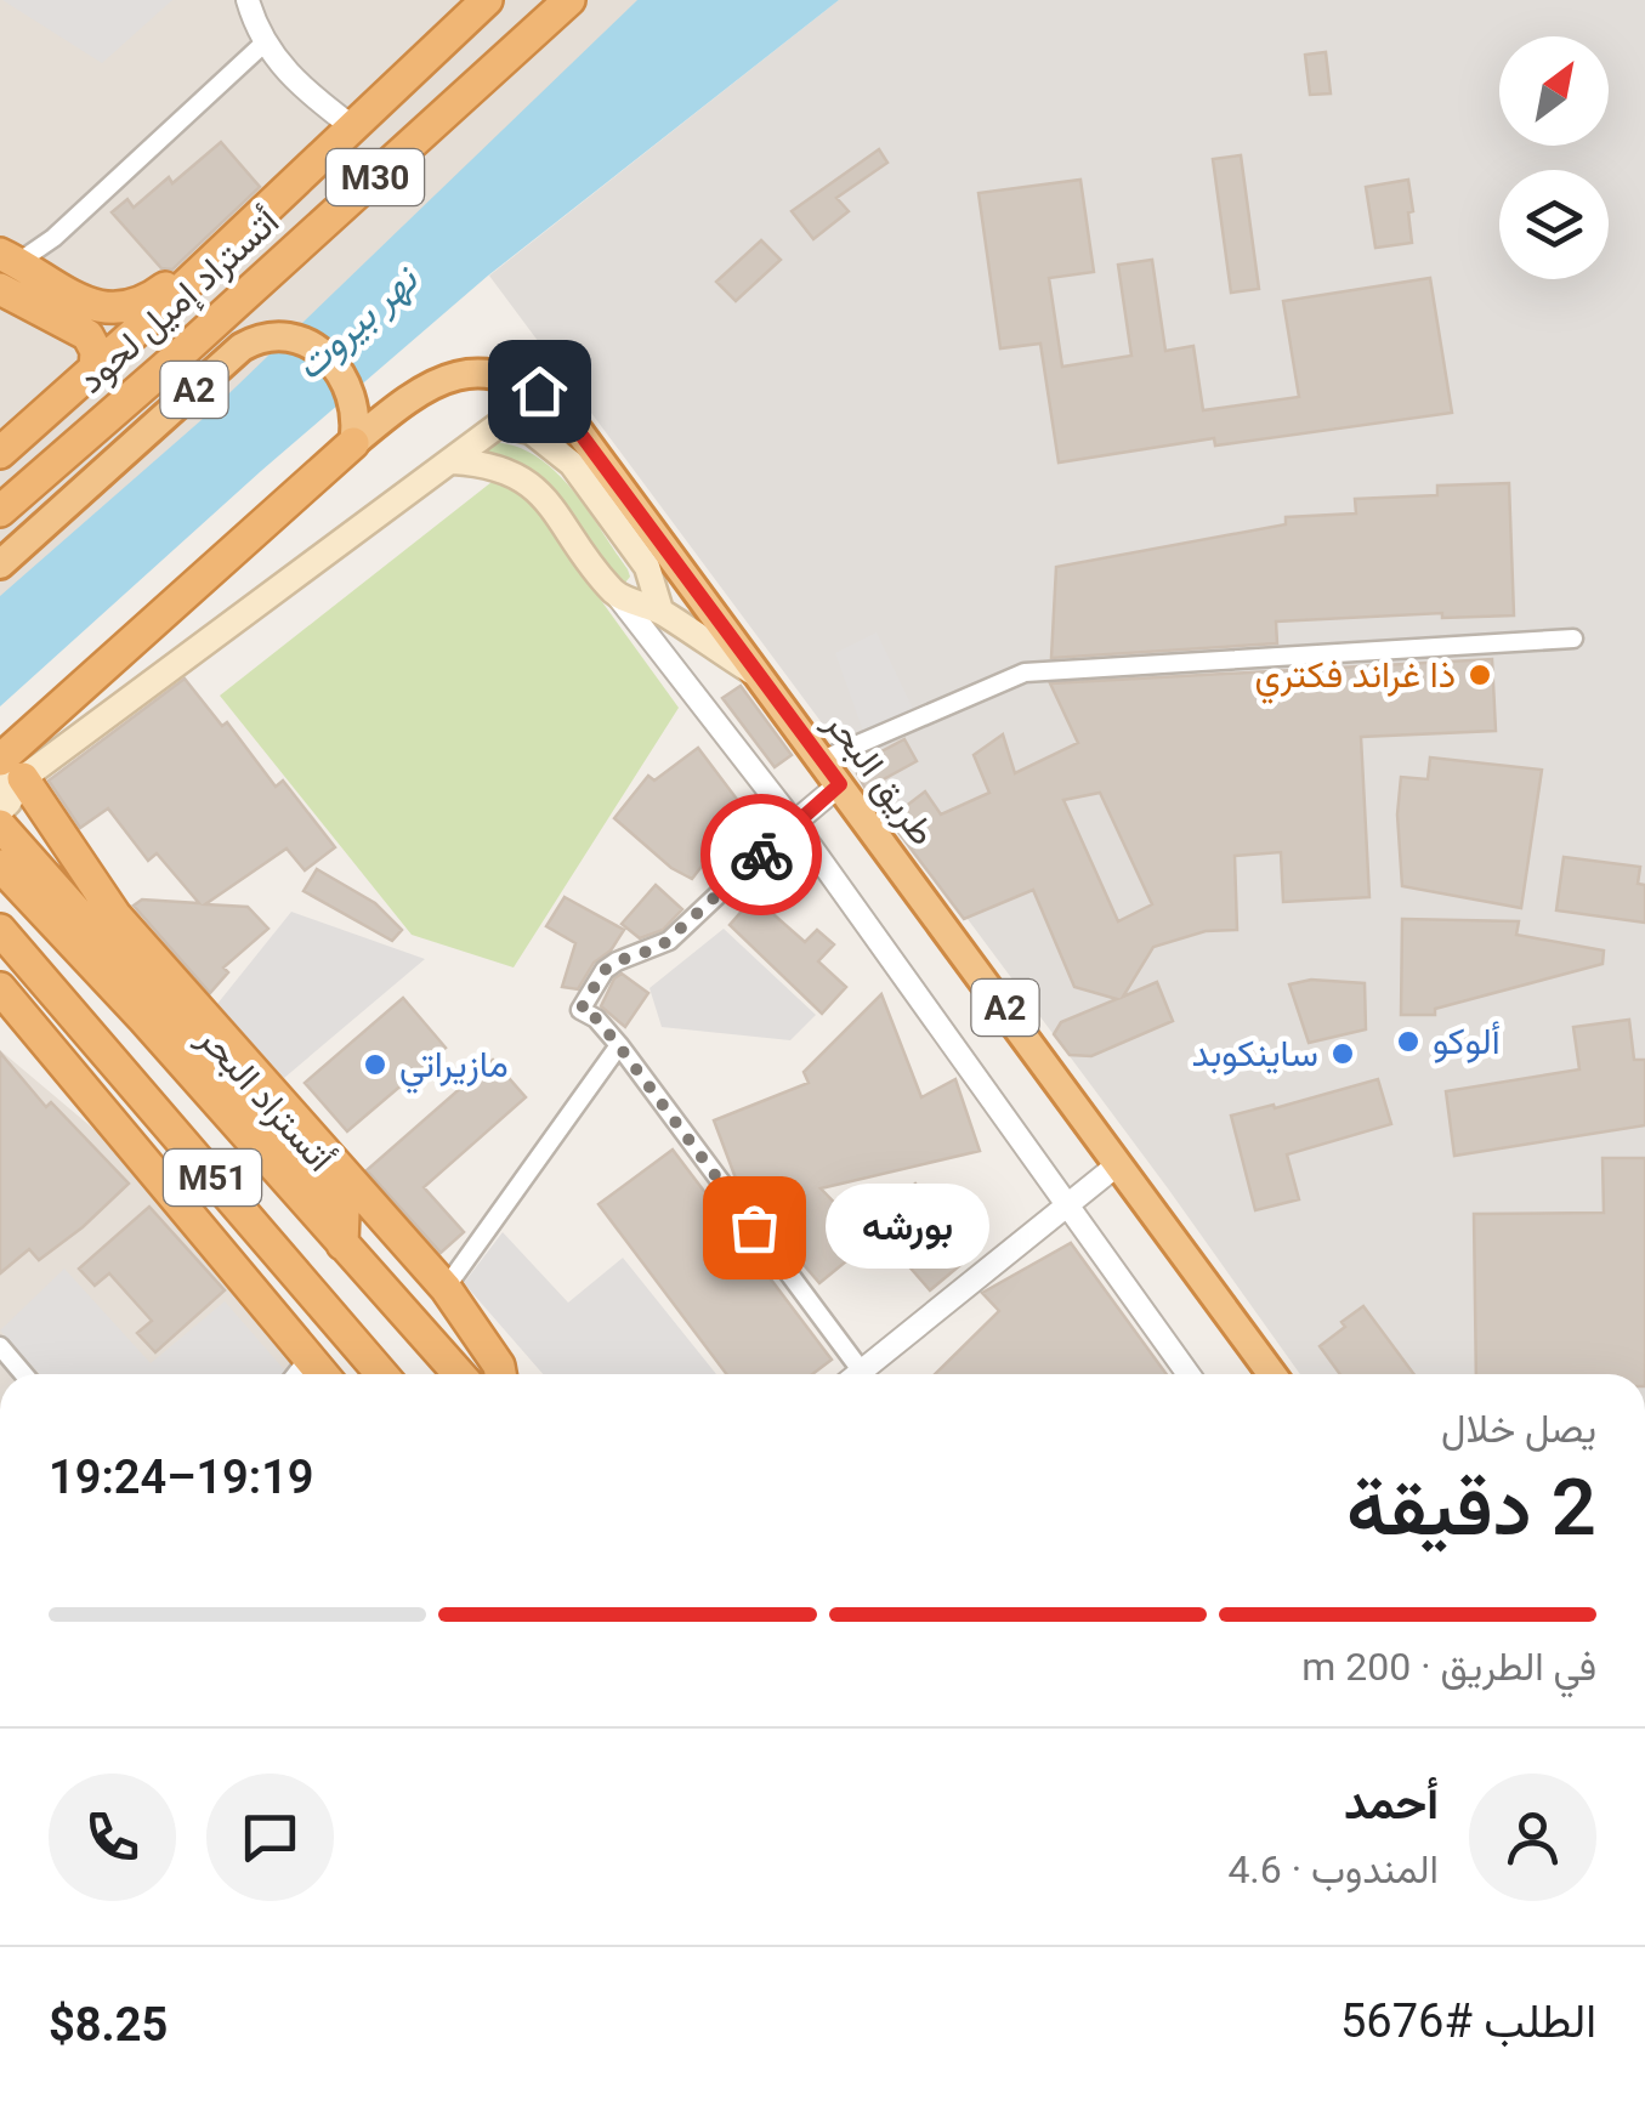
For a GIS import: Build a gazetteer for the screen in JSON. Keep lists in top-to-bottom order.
{
  "streets": {
    "highway": [
      "M30",
      "أتستراد إميل لحود",
      "A2",
      "طريق البحر",
      "أتستراد البحر",
      "M51"
    ]
  },
  "water": ["نهر بيروت"],
  "places": [
    "ذا غراند فكتري",
    "ألوكو",
    "ساينكوبد",
    "مازيراتي",
    "بورشه"
  ],
  "north": "top right",
  "page": {
    "bubble": "بورشه",
    "heading": ["2 دقيقة", "يصل خلال", "19:19–19:24"],
    "panel": [
      "أحمد",
      "المندوب · 4.6",
      "الطلب #5676",
      "$8.25"
    ],
    "bar": "في الطريق · 200 m"
  }
}
